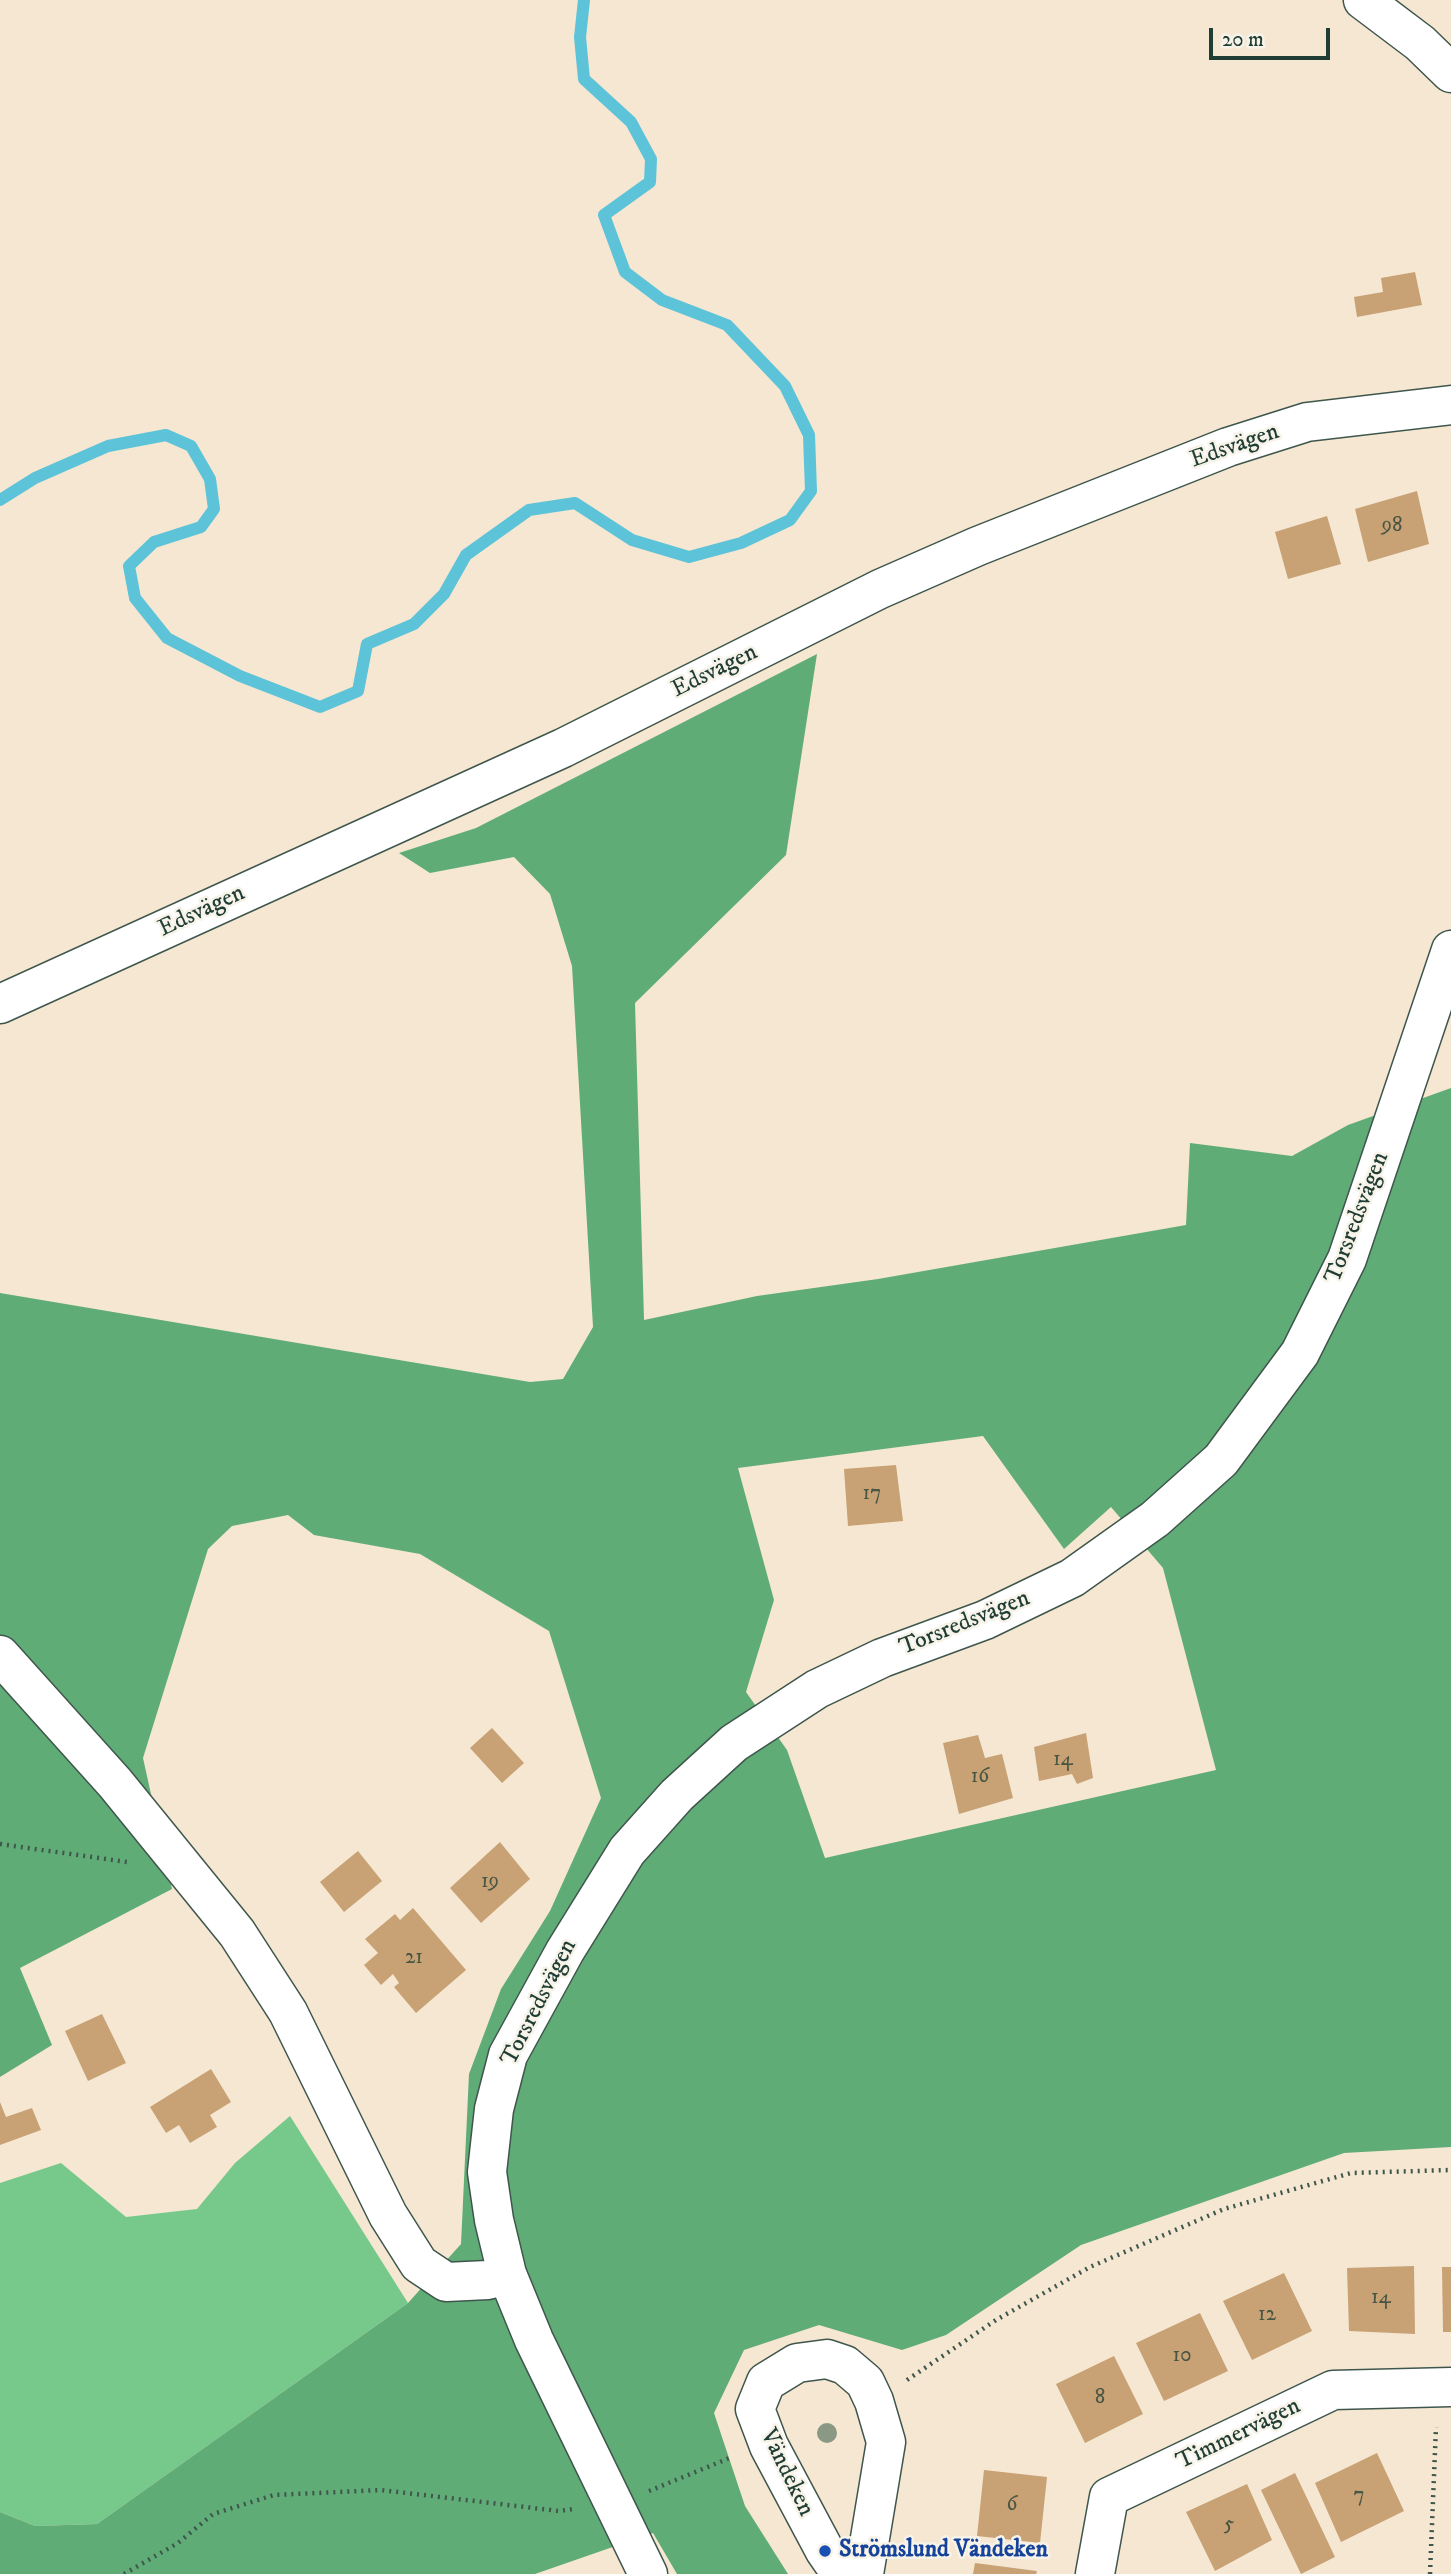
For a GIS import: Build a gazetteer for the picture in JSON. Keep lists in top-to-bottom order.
{
  "streets": {
    "street": [
      "Edsvägen",
      "Torsredsvägen",
      "Timmervägen",
      "Vändeken"
    ]
  },
  "places": ["Strömslund Vändeken"],
  "house_numbers": [
    "98",
    "17",
    "14",
    "16",
    "19",
    "21",
    "14",
    "12",
    "10",
    "8",
    "7",
    "6",
    "5"
  ],
  "scale_bar": "20 m"
}
